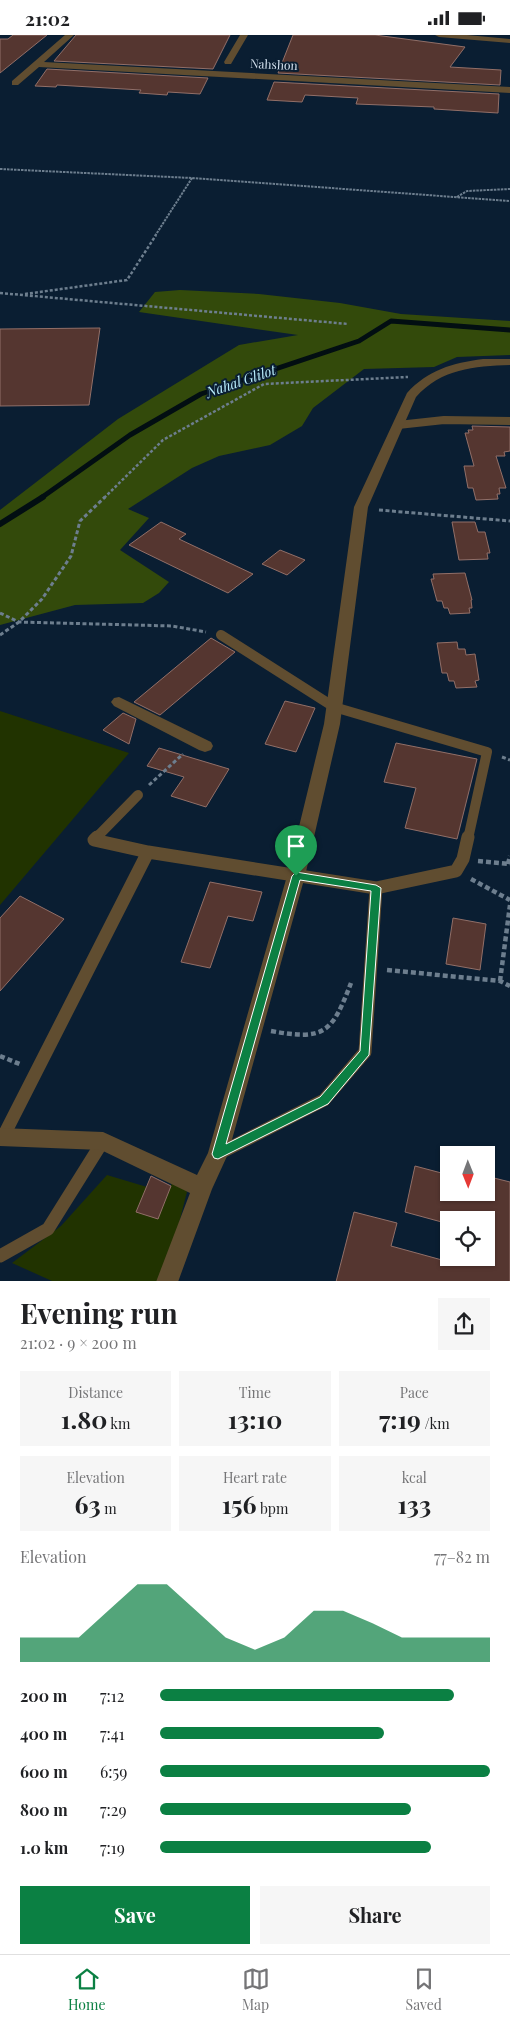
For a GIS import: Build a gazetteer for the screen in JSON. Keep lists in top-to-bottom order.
{
  "streets": {
    "street": ["Nahshon"]
  },
  "water": ["Nahal Glilot"],
  "north": "bottom",
  "page": {
    "status": "21:02",
    "heading": ["Evening run", "21:02 · 9 × 200 m"],
    "stats": [
      ["Distance", "1.80 km"],
      ["Time", "13:10"],
      ["Pace", "7:19 /km"],
      ["Elevation", "63 m"],
      ["Heart rate", "156 bpm"],
      ["kcal", "133"]
    ],
    "chart": ["Elevation", "77–82 m"],
    "list": [
      {
        "name": "200 m",
        "note": "7:12"
      },
      {
        "name": "400 m",
        "note": "7:41"
      },
      {
        "name": "600 m",
        "note": "6:59"
      },
      {
        "name": "800 m",
        "note": "7:29"
      },
      {
        "name": "1.0 km",
        "note": "7:19"
      }
    ],
    "buttons": ["Save", "Share"],
    "tabs": ["Home", "Map", "Saved"]
  }
}
